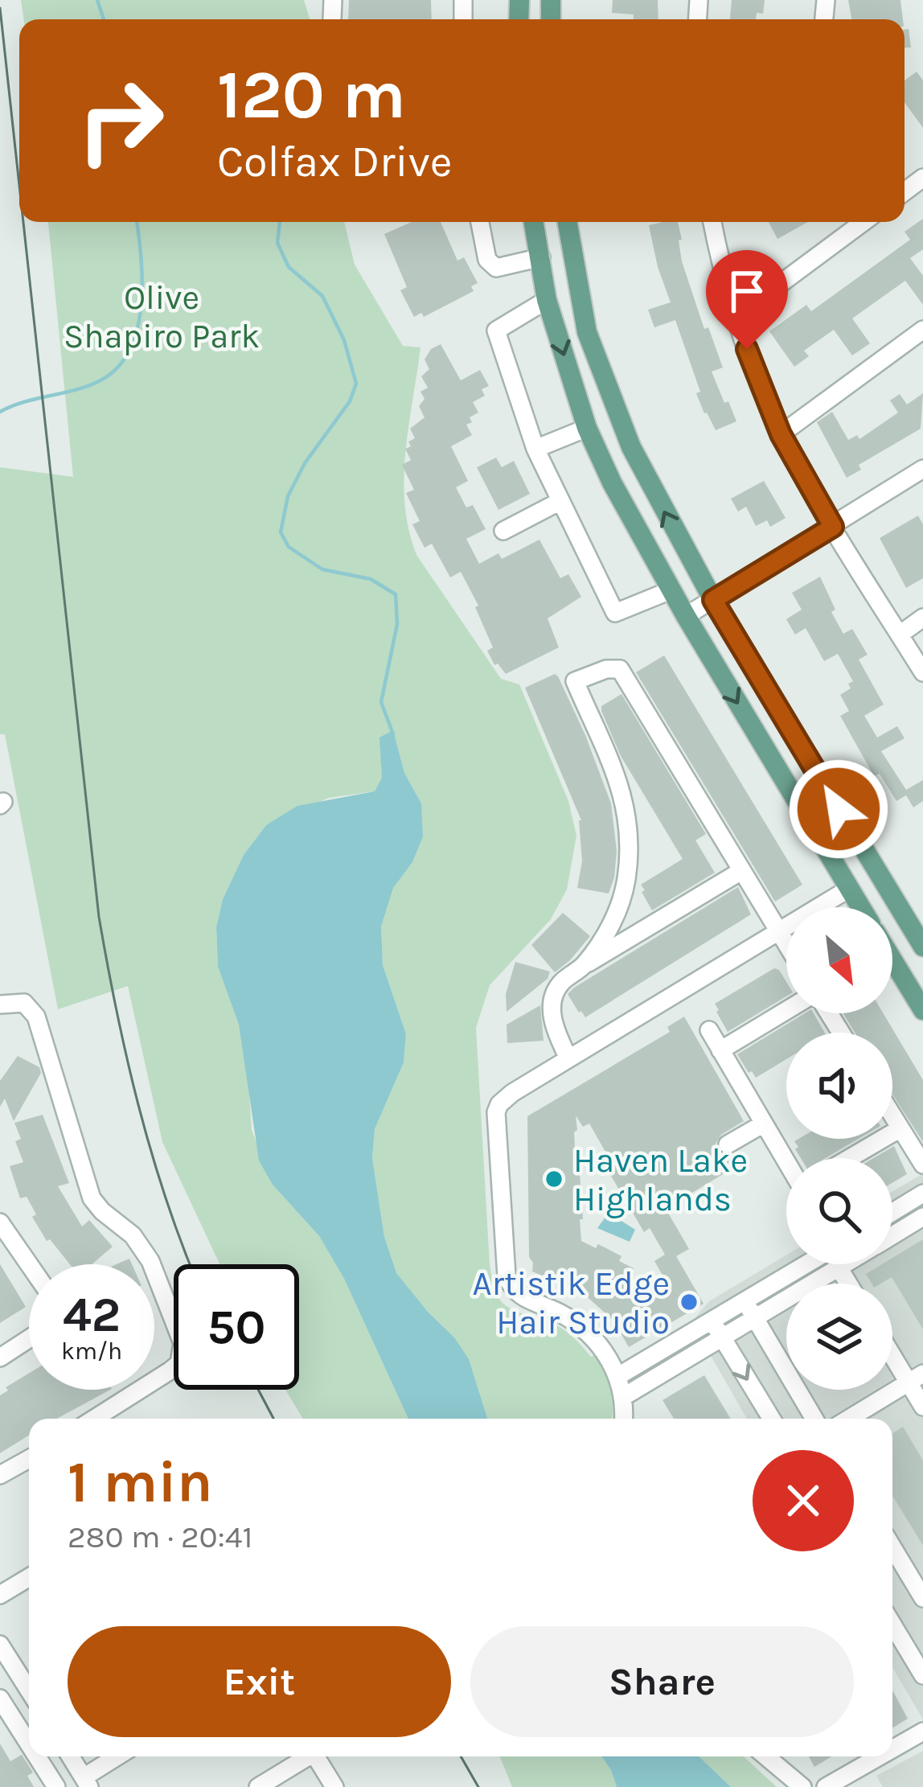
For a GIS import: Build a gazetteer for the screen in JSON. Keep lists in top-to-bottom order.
{
  "parks": ["Olive Shapiro Park"],
  "places": ["Haven Lake Highlands", "Artistik Edge Hair Studio"],
  "north": "bottom right",
  "page": {
    "turn": ["120 m", "Colfax Drive"],
    "speed": "42 km/h",
    "limit": "50",
    "heading": ["1 min", "280 m · 20:41"],
    "buttons": ["Exit", "Share"]
  }
}
